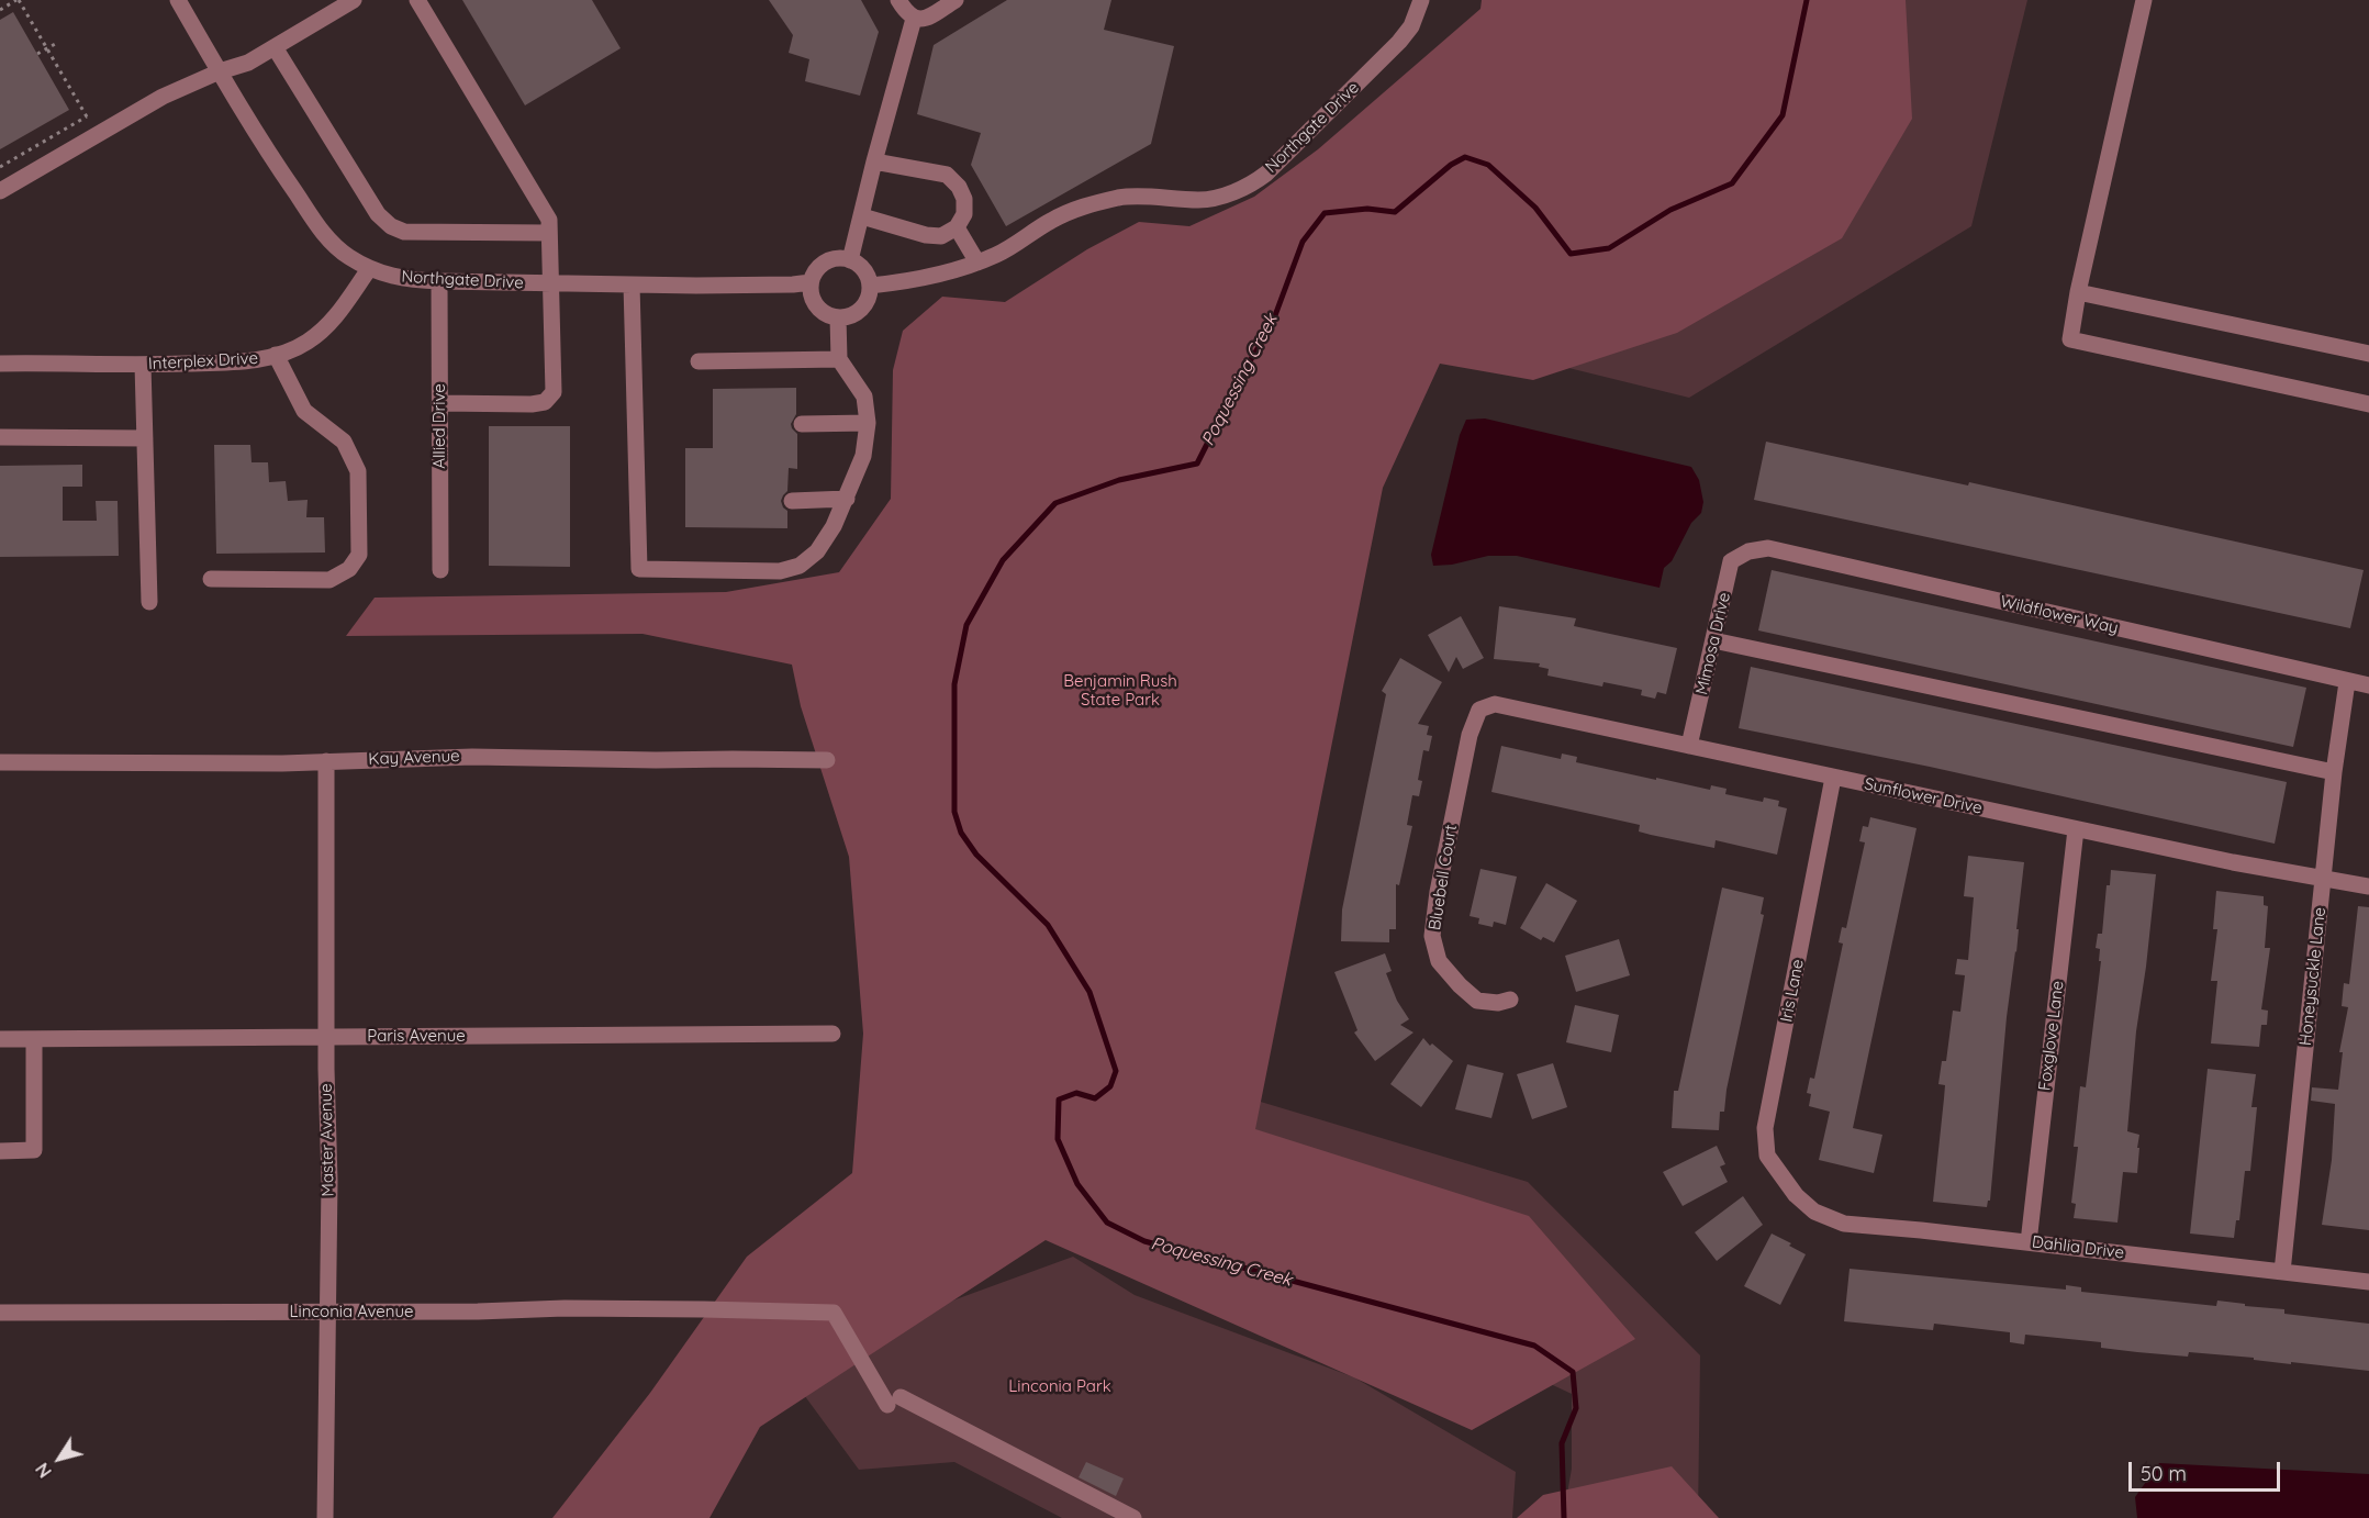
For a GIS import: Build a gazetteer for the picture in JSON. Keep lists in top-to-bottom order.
{
  "streets": {
    "street": [
      "Northgate Drive",
      "Interplex Drive",
      "Allied Drive",
      "Wildflower Way",
      "Mimosa Drive",
      "Kay Avenue",
      "Sunflower Drive",
      "Bluebell Court",
      "Honeysuckle Lane",
      "Iris Lane",
      "Paris Avenue",
      "Foxglove Lane",
      "Master Avenue",
      "Dahlia Drive",
      "Linconia Avenue"
    ]
  },
  "crossings": [
    ["Northgate Drive", "Interplex Drive"],
    ["Northgate Drive", "Allied Drive"],
    ["Wildflower Way", "Mimosa Drive"],
    ["Wildflower Way", "Honeysuckle Lane"],
    ["Mimosa Drive", "Sunflower Drive"],
    ["Kay Avenue", "Master Avenue"],
    ["Sunflower Drive", "Bluebell Court"],
    ["Sunflower Drive", "Honeysuckle Lane"],
    ["Sunflower Drive", "Iris Lane"],
    ["Sunflower Drive", "Foxglove Lane"],
    ["Honeysuckle Lane", "Dahlia Drive"],
    ["Iris Lane", "Dahlia Drive"],
    ["Paris Avenue", "Master Avenue"],
    ["Foxglove Lane", "Dahlia Drive"],
    ["Master Avenue", "Linconia Avenue"]
  ],
  "water": ["Poquessing Creek"],
  "parks": ["Benjamin Rush State Park", "Linconia Park"],
  "scale_bar": "50 m",
  "north": "bottom left"
}
